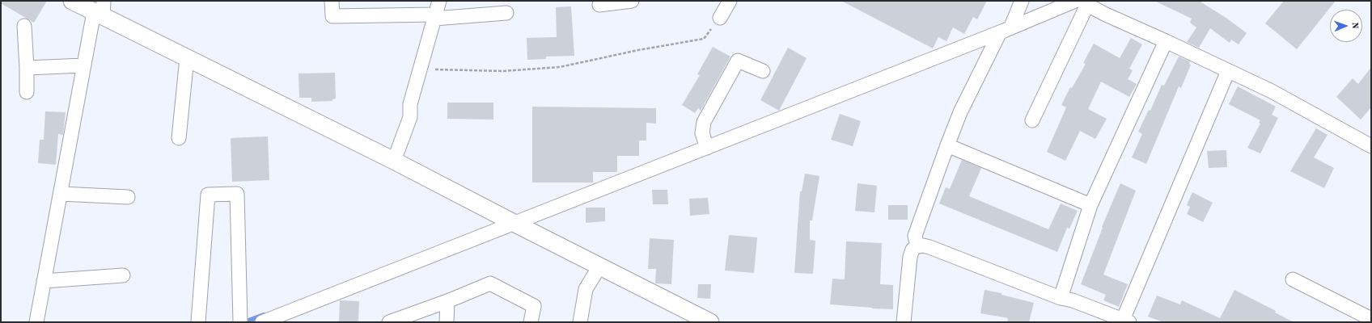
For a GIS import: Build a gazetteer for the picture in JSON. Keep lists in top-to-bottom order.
{
  "north": "right"
}
